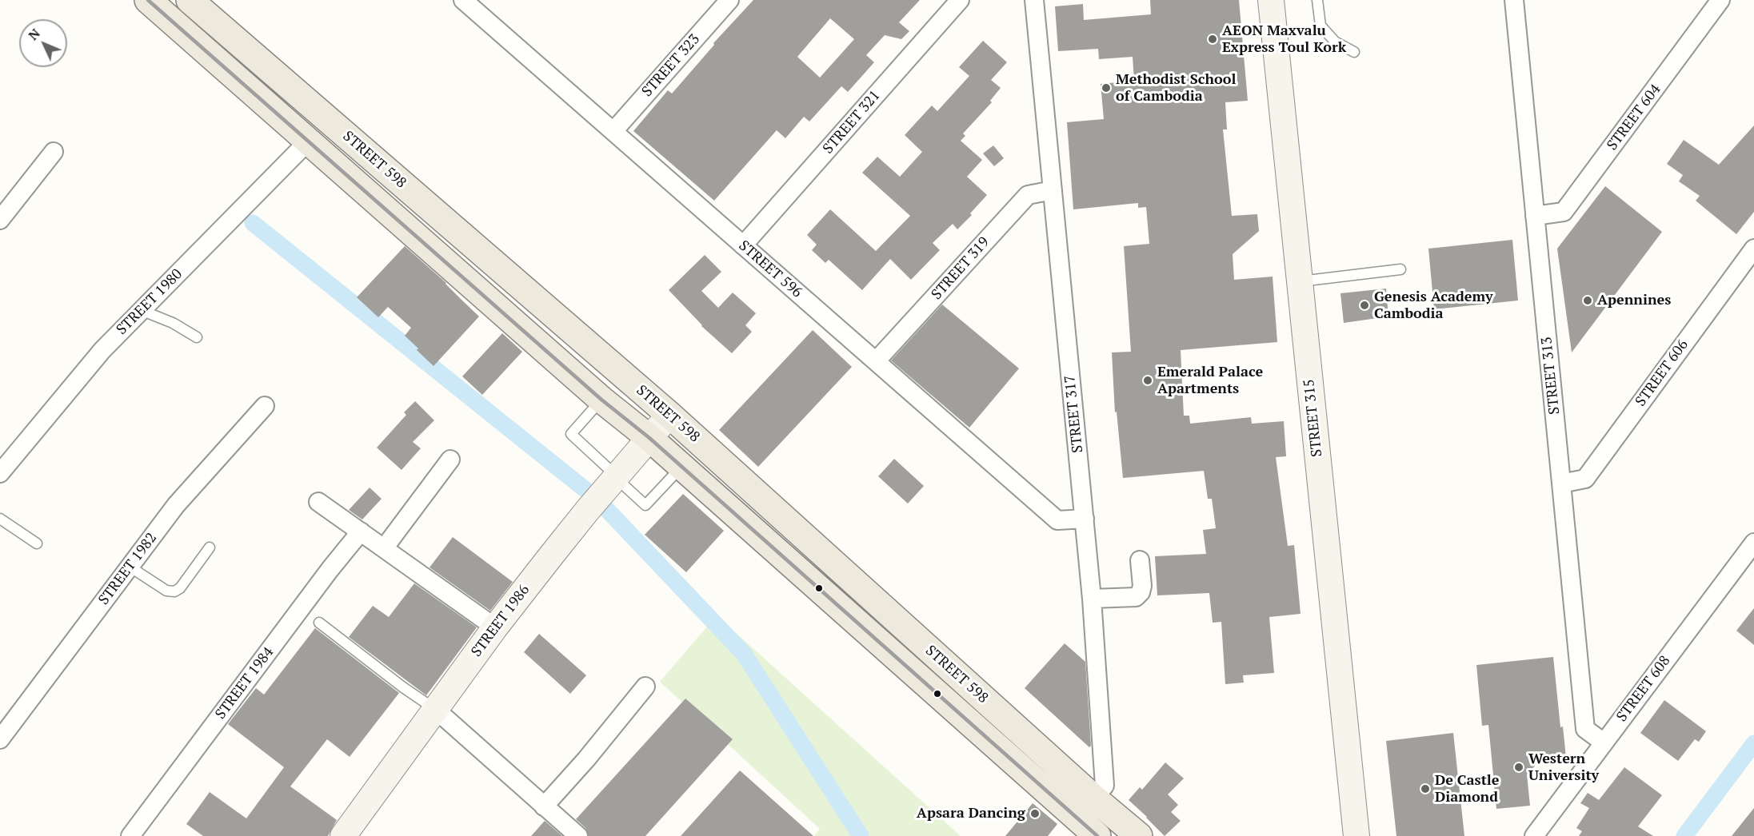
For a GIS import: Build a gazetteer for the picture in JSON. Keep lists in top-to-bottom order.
{
  "streets": {
    "main road": ["STREET 598"],
    "street": [
      "STREET 323",
      "STREET 604",
      "STREET 321",
      "STREET 319",
      "STREET 596",
      "STREET 1980",
      "STREET 606",
      "STREET 313",
      "STREET 317",
      "STREET 315",
      "STREET 1982",
      "STREET 1986",
      "STREET 1984",
      "STREET 608"
    ]
  },
  "crossings": [
    ["STREET 323", "STREET 596"],
    ["STREET 604", "STREET 313"],
    ["STREET 321", "STREET 596"],
    ["STREET 598", "STREET 1980"],
    ["STREET 598", "STREET 317"],
    ["STREET 598", "STREET 1986"],
    ["STREET 319", "STREET 596"],
    ["STREET 319", "STREET 317"],
    ["STREET 596", "STREET 317"],
    ["STREET 606", "STREET 313"],
    ["STREET 313", "STREET 608"]
  ],
  "places": [
    "AEON Maxvalu Express Toul Kork",
    "Methodist School of Cambodia",
    "Apennines",
    "Genesis Academy Cambodia",
    "Emerald Palace Apartments",
    "Western University",
    "De Castle Diamond",
    "Apsara Dancing"
  ],
  "north": "top left"
}
